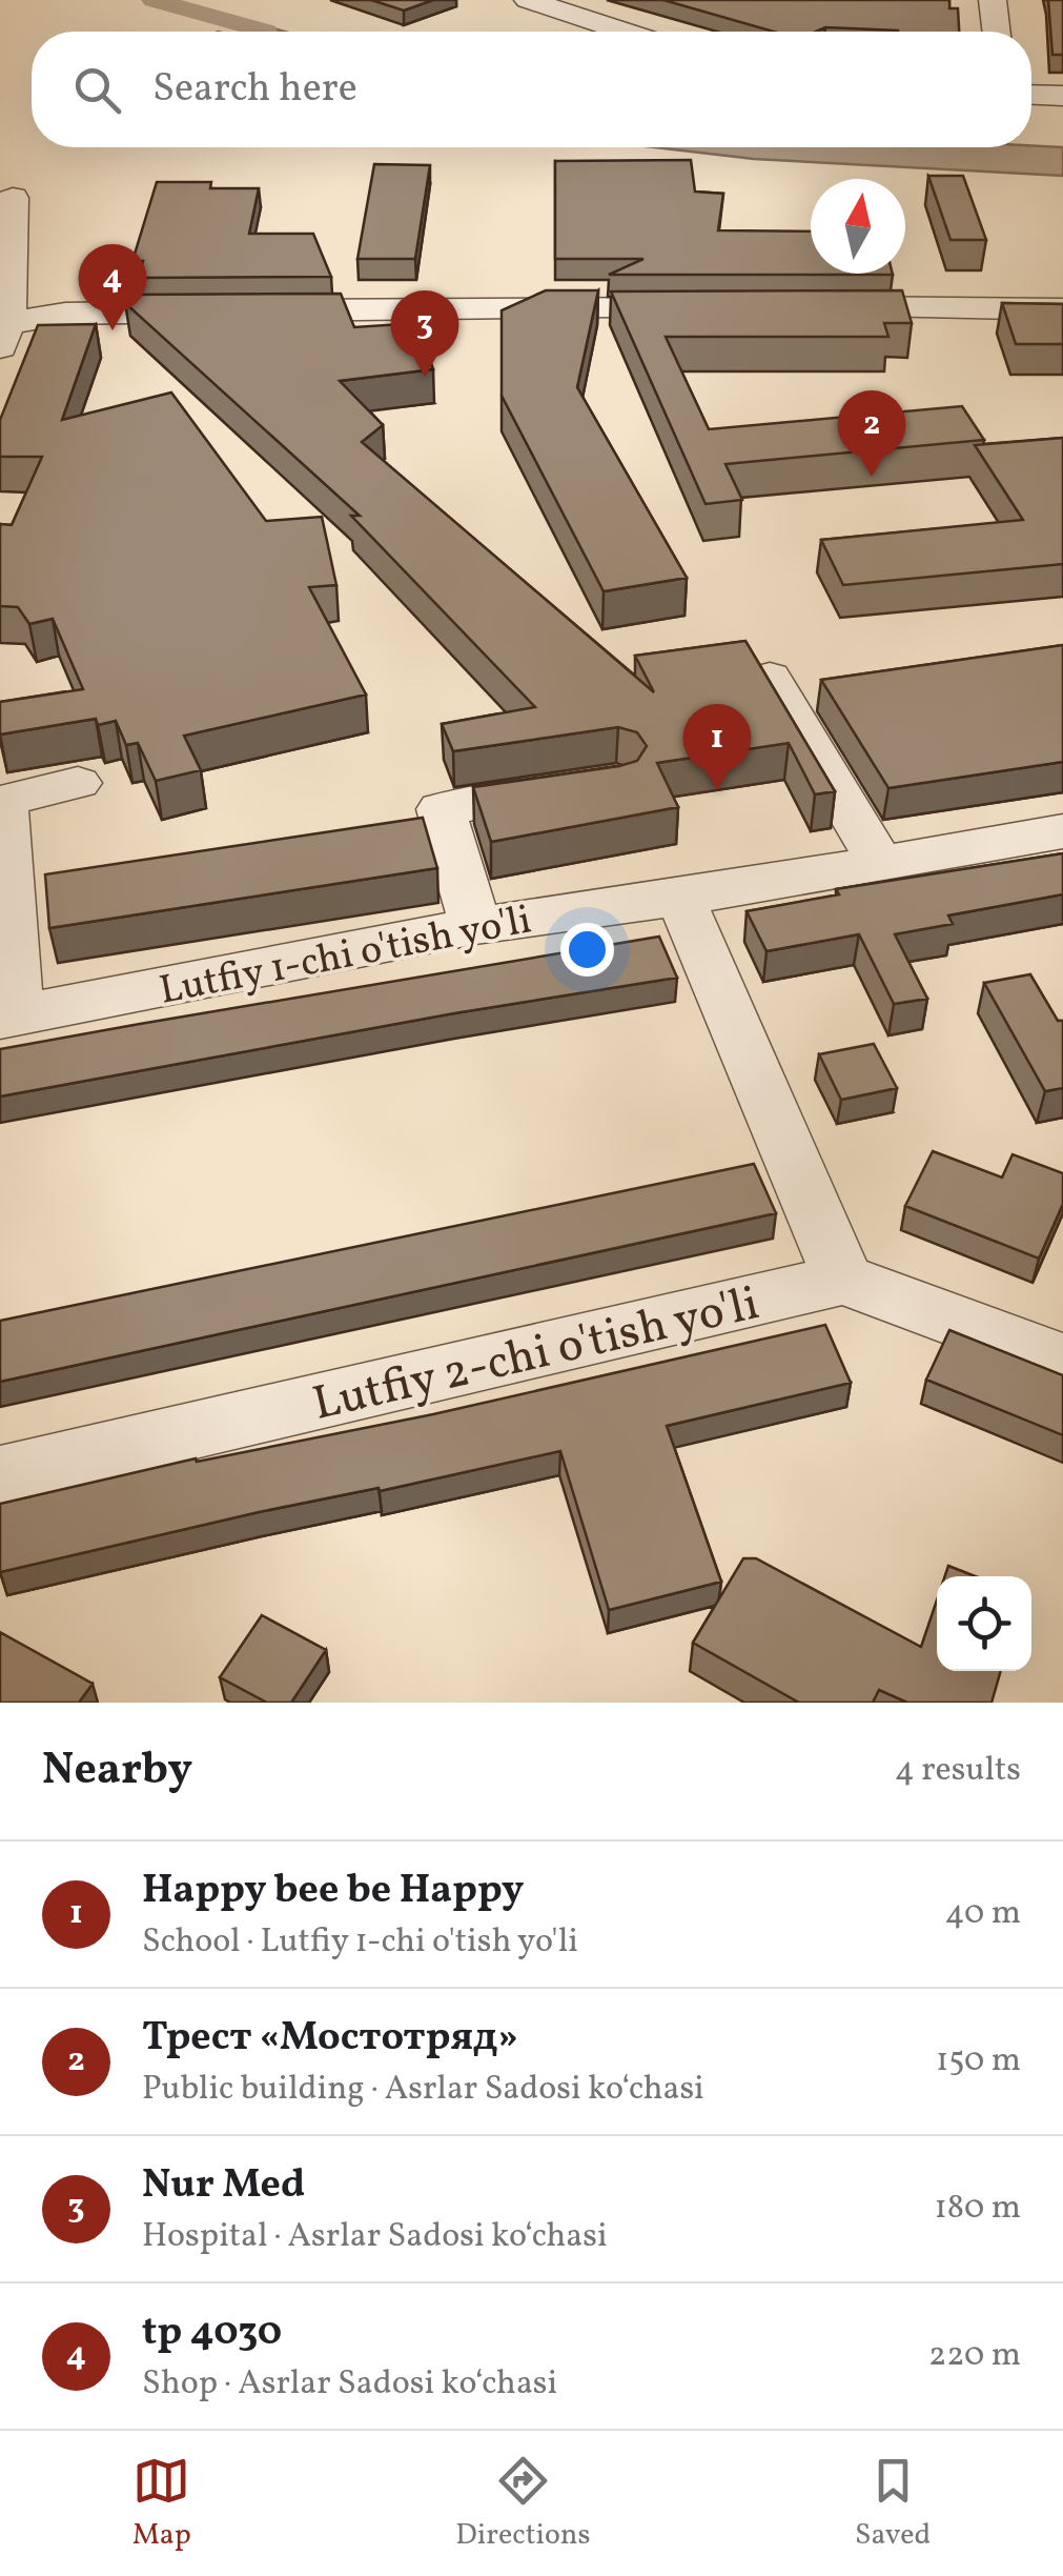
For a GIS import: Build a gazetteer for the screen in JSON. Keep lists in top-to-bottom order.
{
  "streets": {
    "street": ["Lutfiy 1-chi o'tish yo'li", "Lutfiy 2-chi o'tish yo'li"]
  },
  "north": "top",
  "page": {
    "search": "Search here",
    "pins": [
      "4",
      "3",
      "2",
      "1"
    ],
    "heading": ["Nearby", "4 results"],
    "list": [
      {
        "mark": "1",
        "name": "Happy bee be Happy",
        "note": "School · Lutfiy 1-chi o'tish yo'li",
        "value": "40 m"
      },
      {
        "mark": "2",
        "name": "Трест «Мостотряд»",
        "note": "Public building · Asrlar Sadosi ko‘chasi",
        "value": "150 m"
      },
      {
        "mark": "3",
        "name": "Nur Med",
        "note": "Hospital · Asrlar Sadosi ko‘chasi",
        "value": "180 m"
      },
      {
        "mark": "4",
        "name": "tp 4030",
        "note": "Shop · Asrlar Sadosi ko‘chasi",
        "value": "220 m"
      }
    ],
    "nav": ["Map", "Directions", "Saved"]
  }
}
